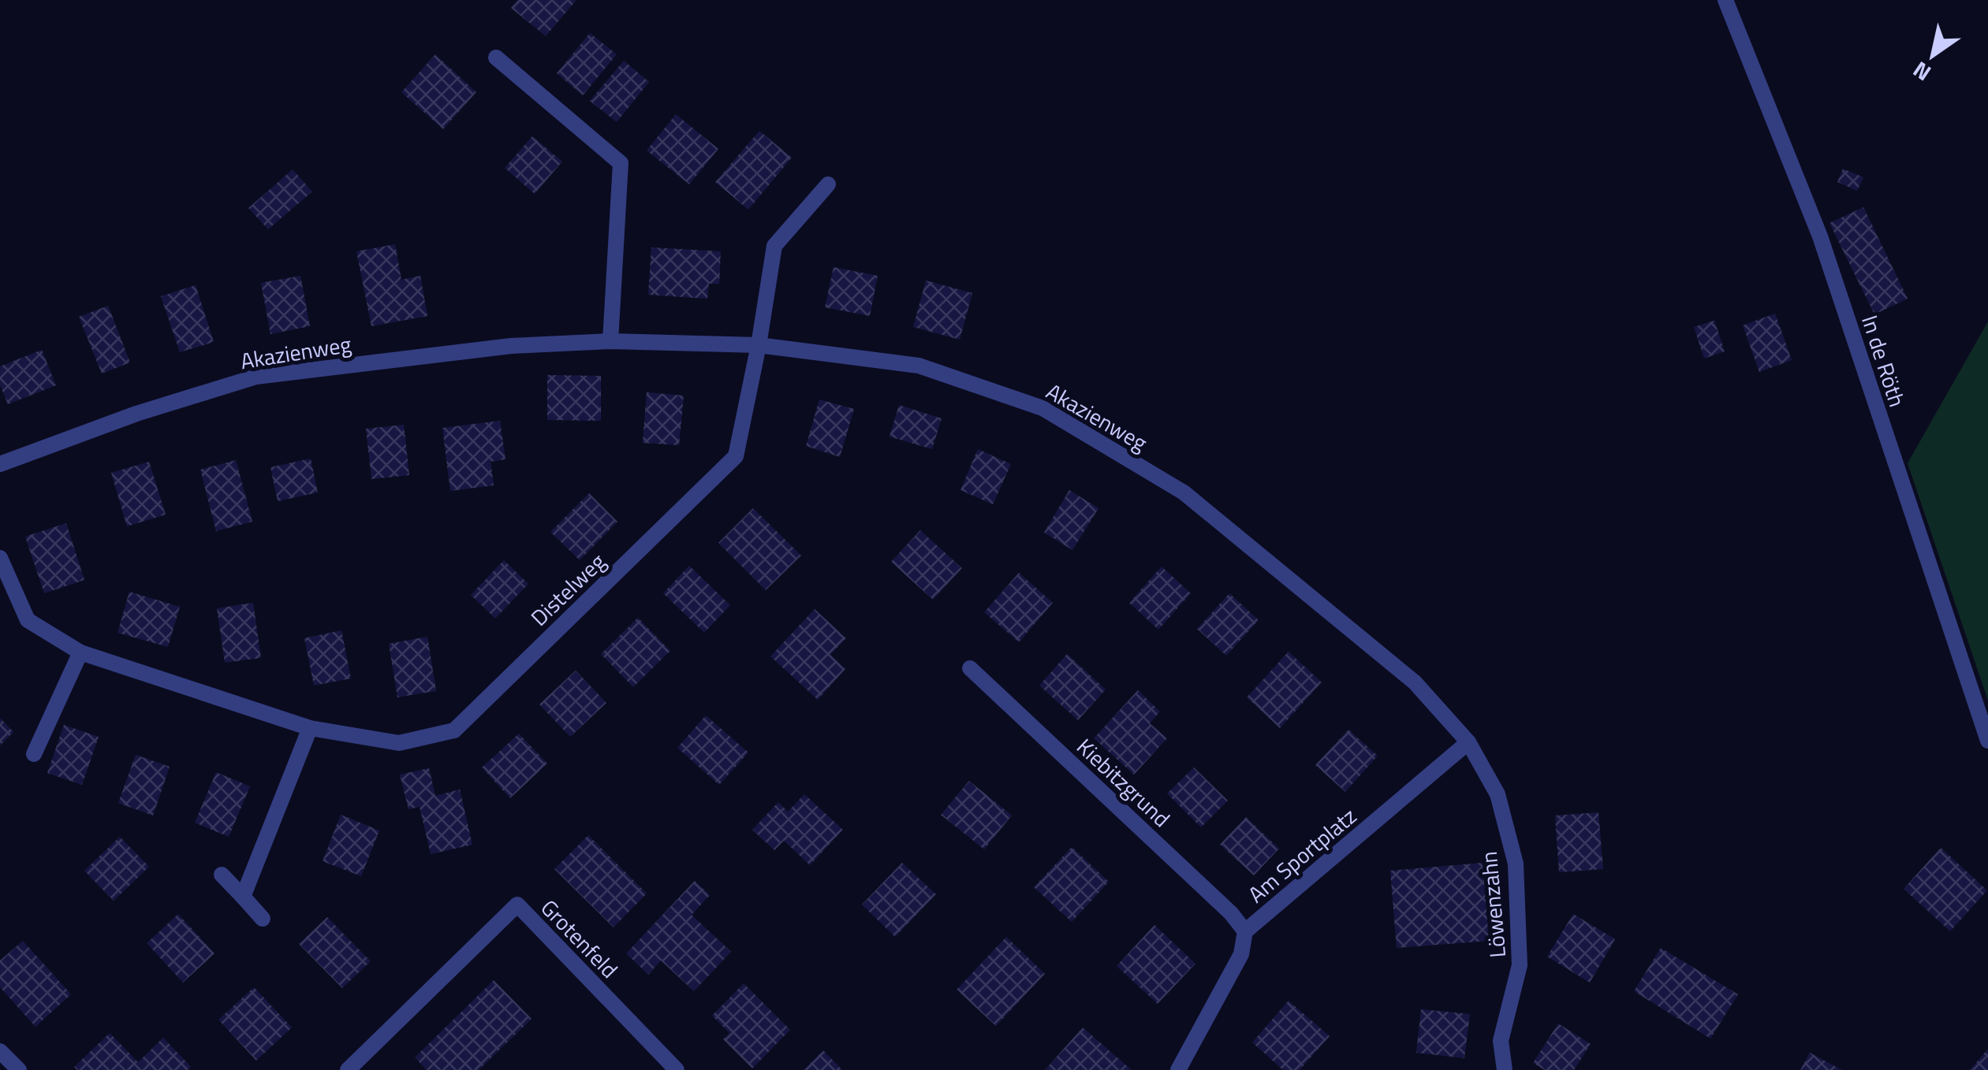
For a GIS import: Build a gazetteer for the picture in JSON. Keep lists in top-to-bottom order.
{
  "streets": {
    "street": [
      "Akazienweg",
      "In de Röth",
      "Distelweg",
      "Kiebitzgrund",
      "Am Sportplatz",
      "Löwenzahn",
      "Grotenfeld"
    ]
  },
  "crossings": [
    ["Akazienweg", "Distelweg"],
    ["Akazienweg", "Am Sportplatz"],
    ["Akazienweg", "Löwenzahn"],
    ["Kiebitzgrund", "Am Sportplatz"],
    ["Am Sportplatz", "Löwenzahn"]
  ],
  "north": "bottom left"
}
